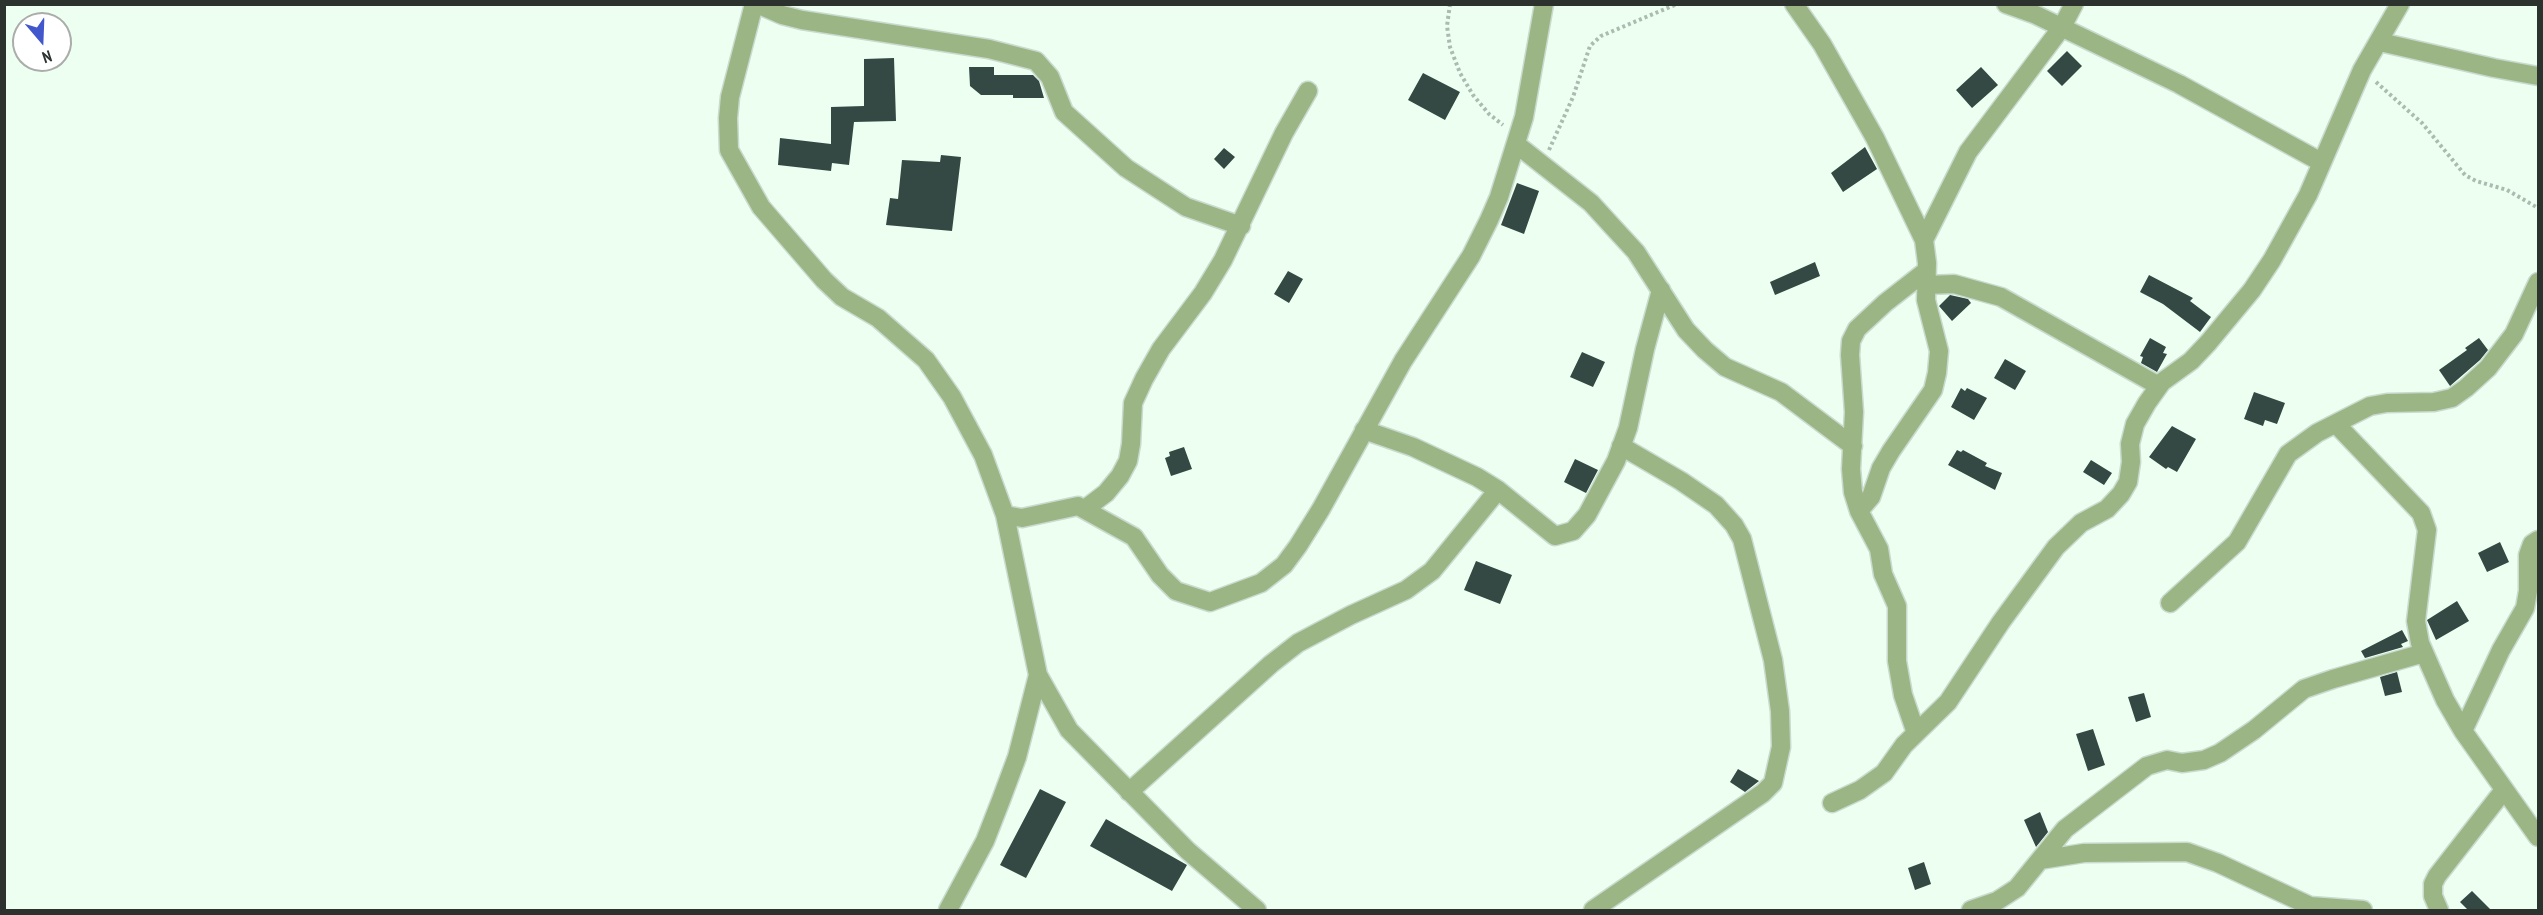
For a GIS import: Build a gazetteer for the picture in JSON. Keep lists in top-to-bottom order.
{
  "north": "bottom"
}
